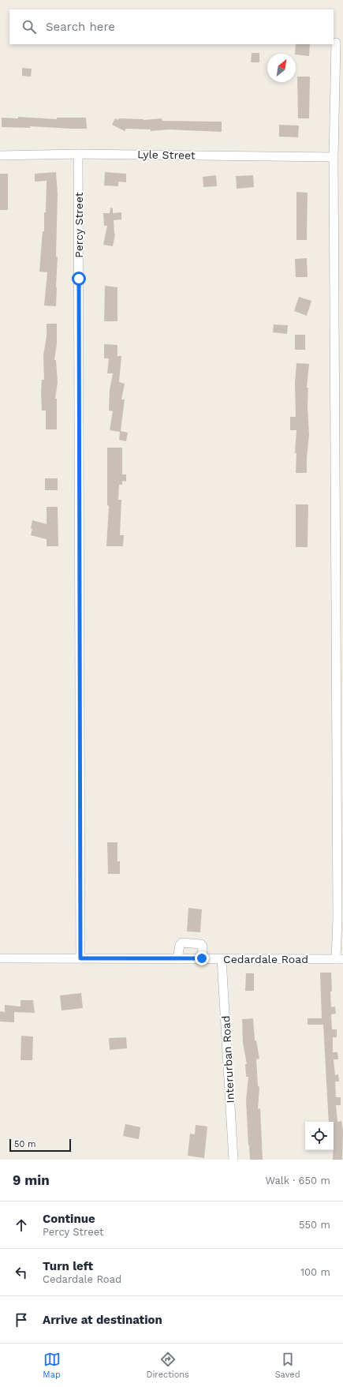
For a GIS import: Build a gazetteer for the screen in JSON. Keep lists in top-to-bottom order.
{
  "streets": {
    "street": [
      "Lyle Street",
      "Percy Street",
      "Cedardale Road",
      "Interurban Road"
    ]
  },
  "crossings": [
    ["Lyle Street", "Percy Street"],
    ["Percy Street", "Cedardale Road"],
    ["Cedardale Road", "Interurban Road"]
  ],
  "scale_bar": "50 m",
  "north": "top right",
  "page": {
    "search": "Search here",
    "scale": "50 m",
    "heading": ["9 min", "Walk · 650 m"],
    "list": [
      ["Continue", "Percy Street", "550 m"],
      ["Turn left", "Cedardale Road", "100 m"],
      "Arrive at destination"
    ],
    "nav": ["Map", "Directions", "Saved"]
  }
}
